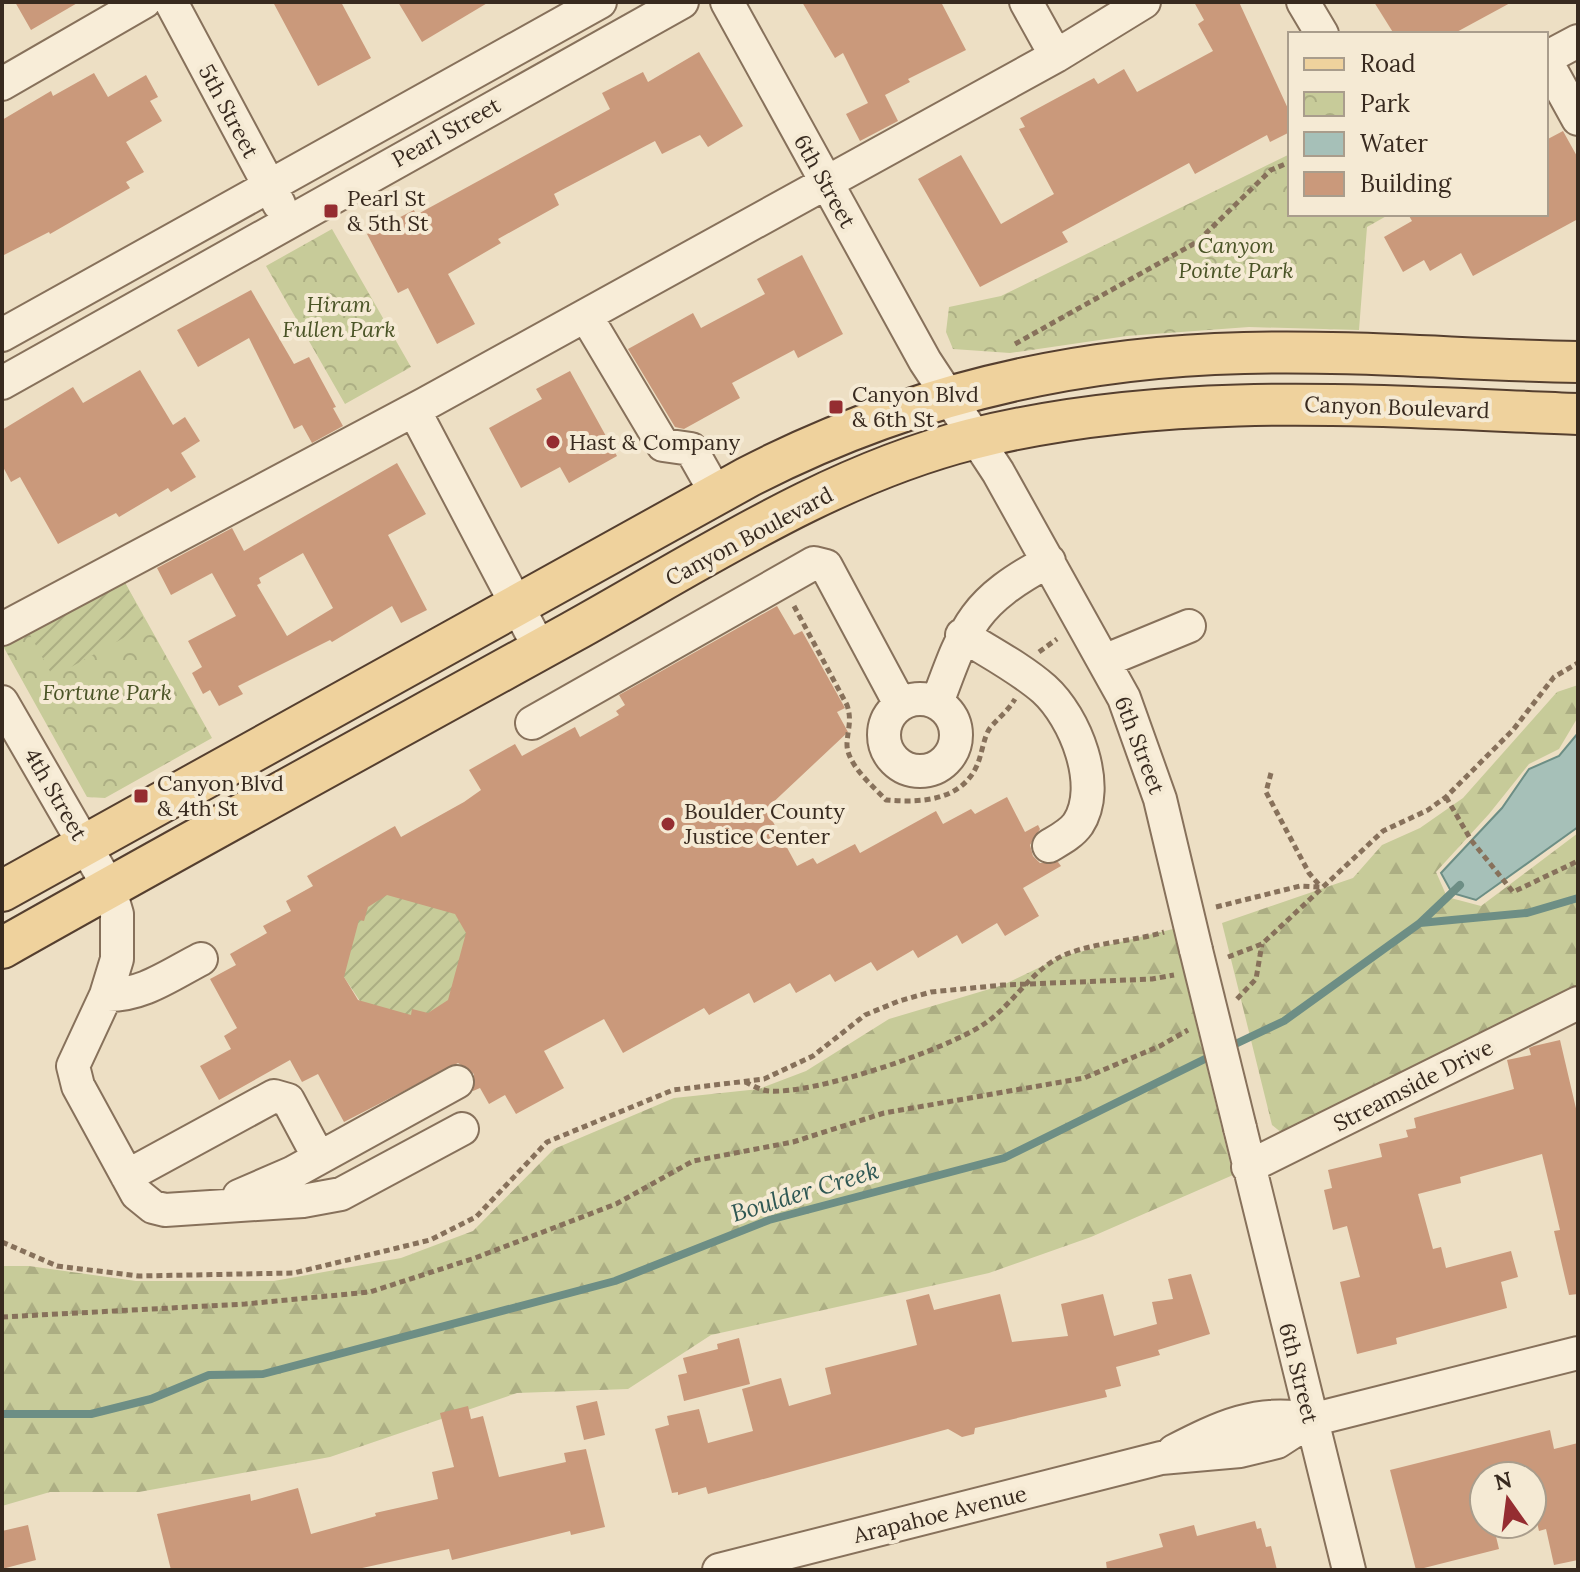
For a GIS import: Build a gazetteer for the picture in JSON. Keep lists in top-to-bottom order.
{
  "streets": {
    "main road": ["Canyon Boulevard"],
    "street": [
      "5th Street",
      "Pearl Street",
      "6th Street",
      "4th Street",
      "Streamside Drive",
      "Arapahoe Avenue"
    ]
  },
  "crossings": [
    ["5th Street", "Pearl Street"],
    ["6th Street", "Canyon Boulevard"],
    ["6th Street", "Streamside Drive"],
    ["6th Street", "Arapahoe Avenue"],
    ["Canyon Boulevard", "4th Street"]
  ],
  "water": ["Boulder Creek"],
  "parks": ["Canyon Pointe Park", "Hiram Fullen Park", "Fortune Park"],
  "places": {
    "transit": ["Pearl St & 5th St", "Canyon Blvd & 6th St", "Canyon Blvd & 4th St"],
    "other": ["Hast & Company", "Boulder County Justice Center"]
  },
  "legend": [
    "Road",
    "Park",
    "Water",
    "Building"
  ],
  "north": "top"
}
